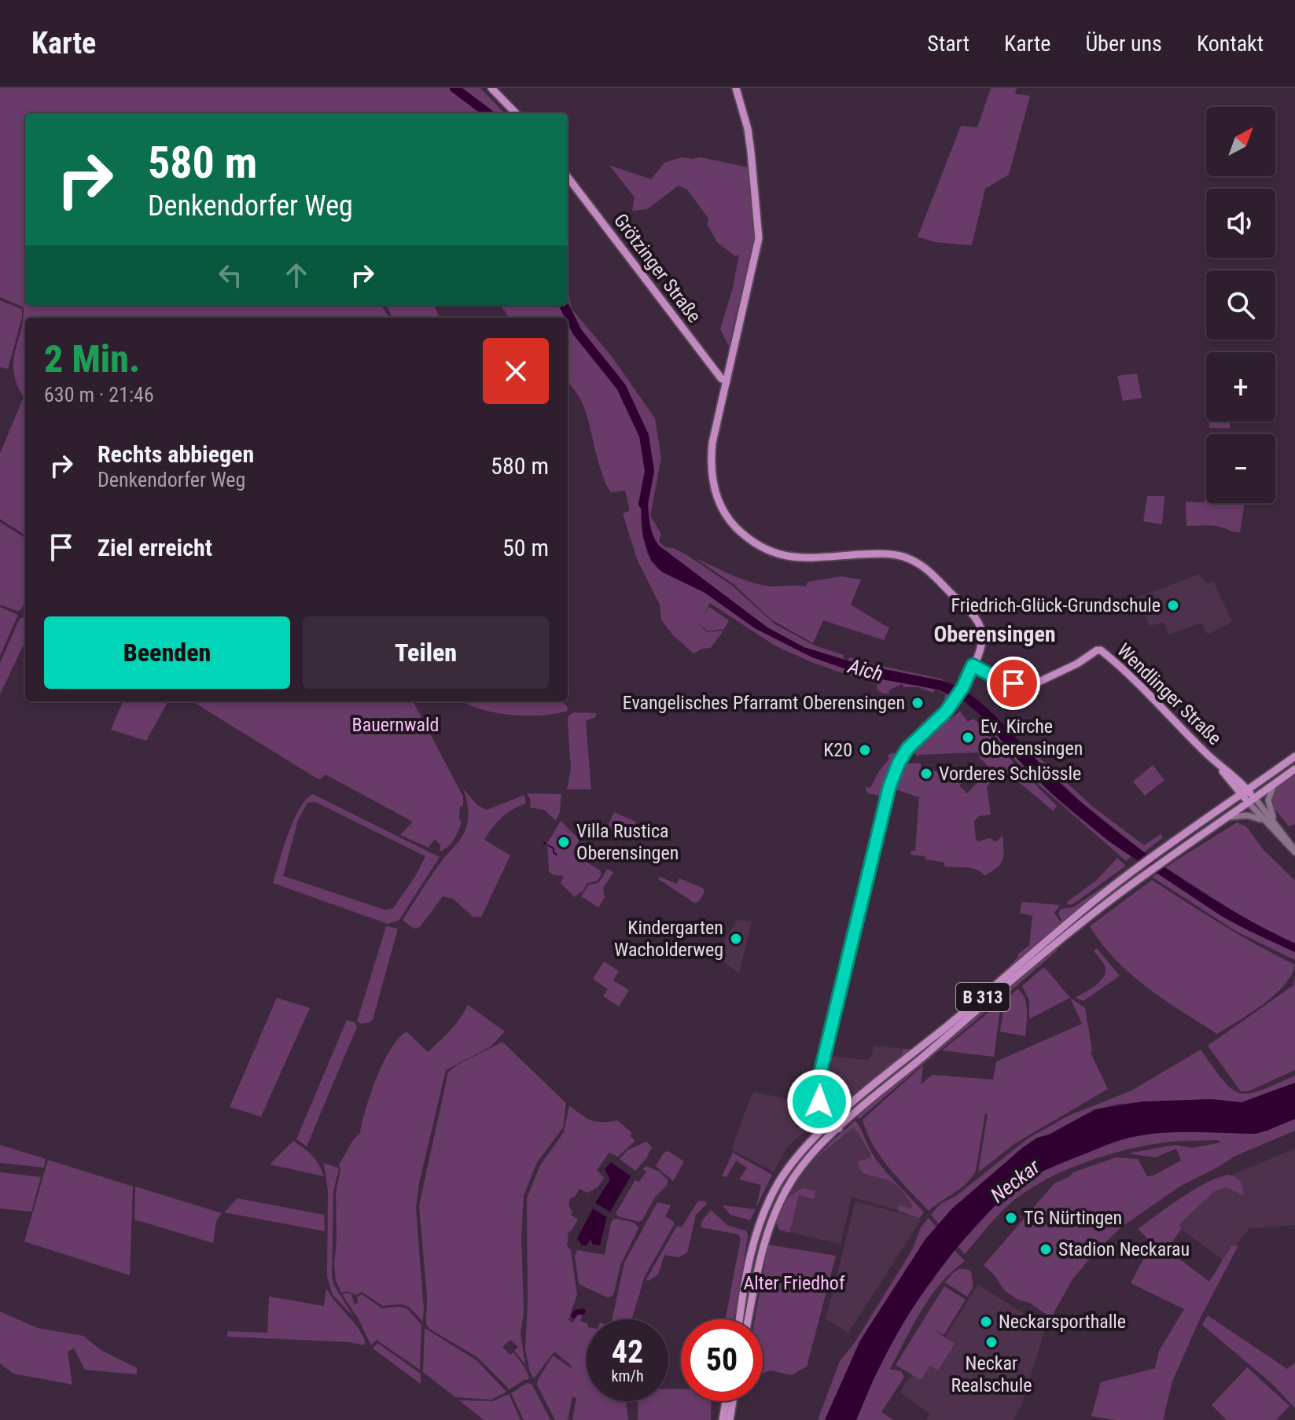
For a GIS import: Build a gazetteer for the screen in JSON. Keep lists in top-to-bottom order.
{
  "streets": {
    "main road": ["Grötzinger Straße", "Wendlinger Straße", "B 313"]
  },
  "crossings": [
    ["Wendlinger Straße", "B 313"]
  ],
  "districts": ["Oberensingen"],
  "water": ["Aich", "Neckar"],
  "parks": ["Bauernwald", "Alter Friedhof"],
  "places": [
    "Friedrich-Glück-Grundschule",
    "Evangelisches Pfarramt Oberensingen",
    "Ev. Kirche Oberensingen",
    "K20",
    "Vorderes Schlössle",
    "Villa Rustica Oberensingen",
    "Kindergarten Wacholderweg",
    "TG Nürtingen",
    "Stadion Neckarau",
    "Neckarsporthalle",
    "Neckar Realschule"
  ],
  "north": "top right",
  "page": {
    "header": "Karte",
    "nav": [
      "Start",
      "Karte",
      "Über uns",
      "Kontakt"
    ],
    "map_buttons": ["+", "−"],
    "turn": ["580 m", "Denkendorfer Weg"],
    "heading": ["2 Min.", "630 m · 21:46"],
    "list": [
      {
        "name": "Rechts abbiegen",
        "note": "Denkendorfer Weg",
        "value": "580 m"
      },
      {
        "name": "Ziel erreicht",
        "value": "50 m"
      }
    ],
    "buttons": ["Beenden", "Teilen"],
    "speed": "42 km/h",
    "limit": "50"
  }
}
